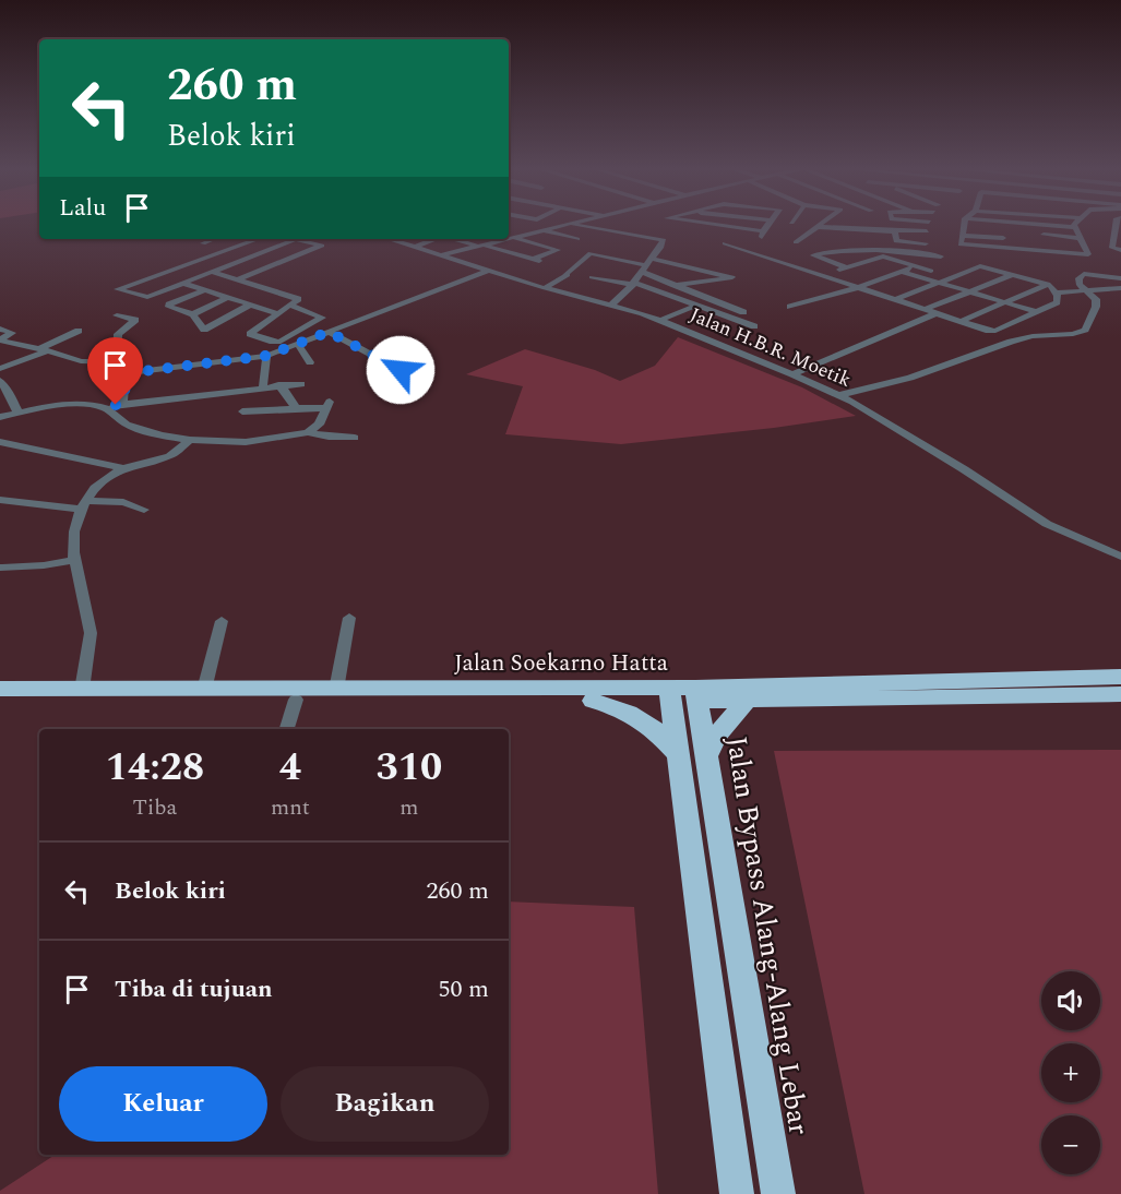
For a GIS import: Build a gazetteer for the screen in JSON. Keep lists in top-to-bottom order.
{
  "streets": {
    "highway": ["Jalan Soekarno Hatta", "Jalan Bypass Alang-Alang Lebar"],
    "street": ["Jalan H.B.R. Moetik"]
  },
  "crossings": [
    ["Jalan Soekarno Hatta", "Jalan Bypass Alang-Alang Lebar"]
  ],
  "page": {
    "turn": ["260 m", "Belok kiri"],
    "then": "Lalu",
    "eta": [
      "14:28",
      "Tiba",
      "4",
      "mnt",
      "310",
      "m"
    ],
    "list": [
      {
        "name": "Belok kiri",
        "value": "260 m"
      },
      {
        "name": "Tiba di tujuan",
        "value": "50 m"
      }
    ],
    "map_buttons": ["+", "−"],
    "buttons": ["Keluar", "Bagikan"]
  }
}
